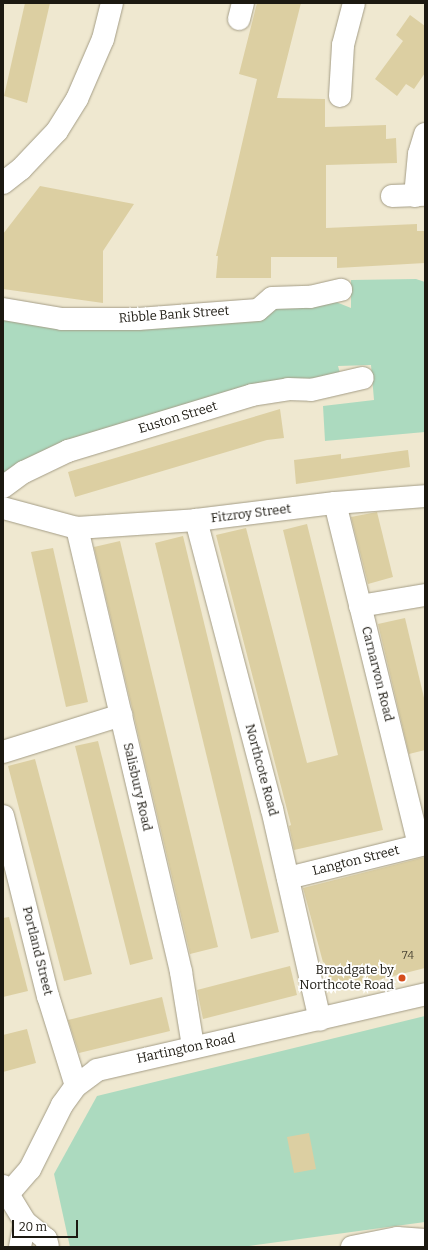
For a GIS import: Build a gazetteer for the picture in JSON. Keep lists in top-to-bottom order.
{
  "streets": {
    "street": [
      "Ribble Bank Street",
      "Euston Street",
      "Fitzroy Street",
      "Carnarvon Road",
      "Northcote Road",
      "Salisbury Road",
      "Langton Street",
      "Portland Street",
      "Hartington Road"
    ]
  },
  "crossings": [
    ["Fitzroy Street", "Carnarvon Road"],
    ["Fitzroy Street", "Northcote Road"],
    ["Fitzroy Street", "Salisbury Road"],
    ["Carnarvon Road", "Langton Street"],
    ["Northcote Road", "Langton Street"],
    ["Northcote Road", "Hartington Road"],
    ["Salisbury Road", "Hartington Road"],
    ["Portland Street", "Hartington Road"]
  ],
  "places": ["Broadgate by Northcote Road"],
  "house_numbers": ["74"],
  "scale_bar": "20 m"
}
